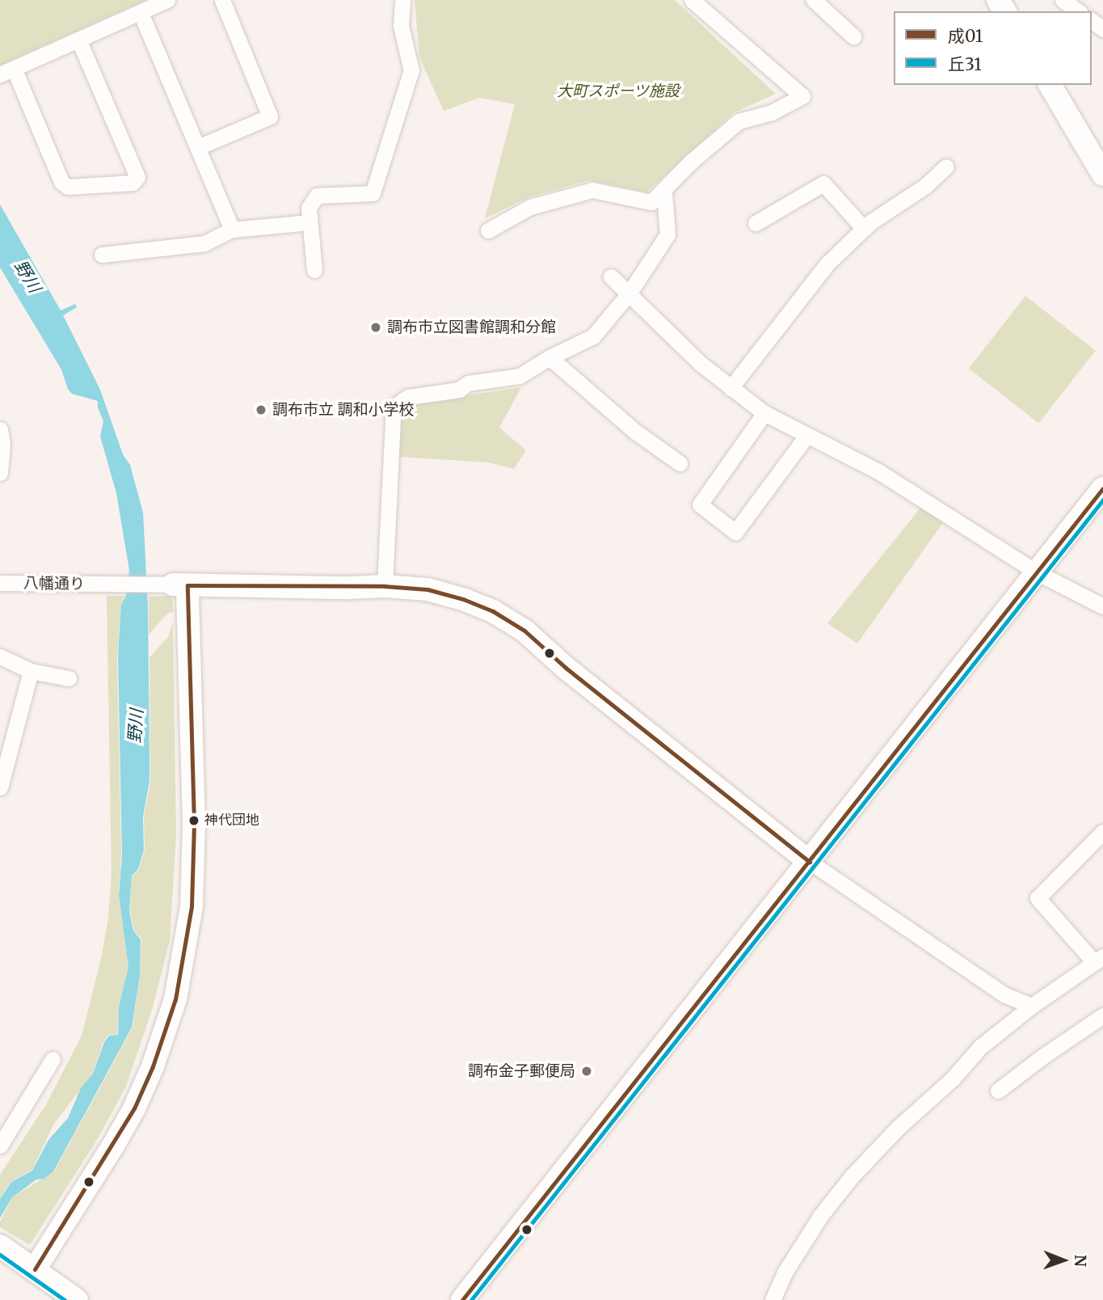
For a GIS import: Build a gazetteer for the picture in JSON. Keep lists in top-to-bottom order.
{
  "streets": {
    "street": ["八幡通り"]
  },
  "water": ["野川"],
  "parks": ["大町スポーツ施設"],
  "places": [
    "調布市立図書館調和分館",
    "調布市立 調和小学校",
    "神代団地",
    "調布金子郵便局"
  ],
  "lines": ["transit line 成01", "transit line 丘31"],
  "legend": ["成01", "丘31"],
  "north": "right"
}
